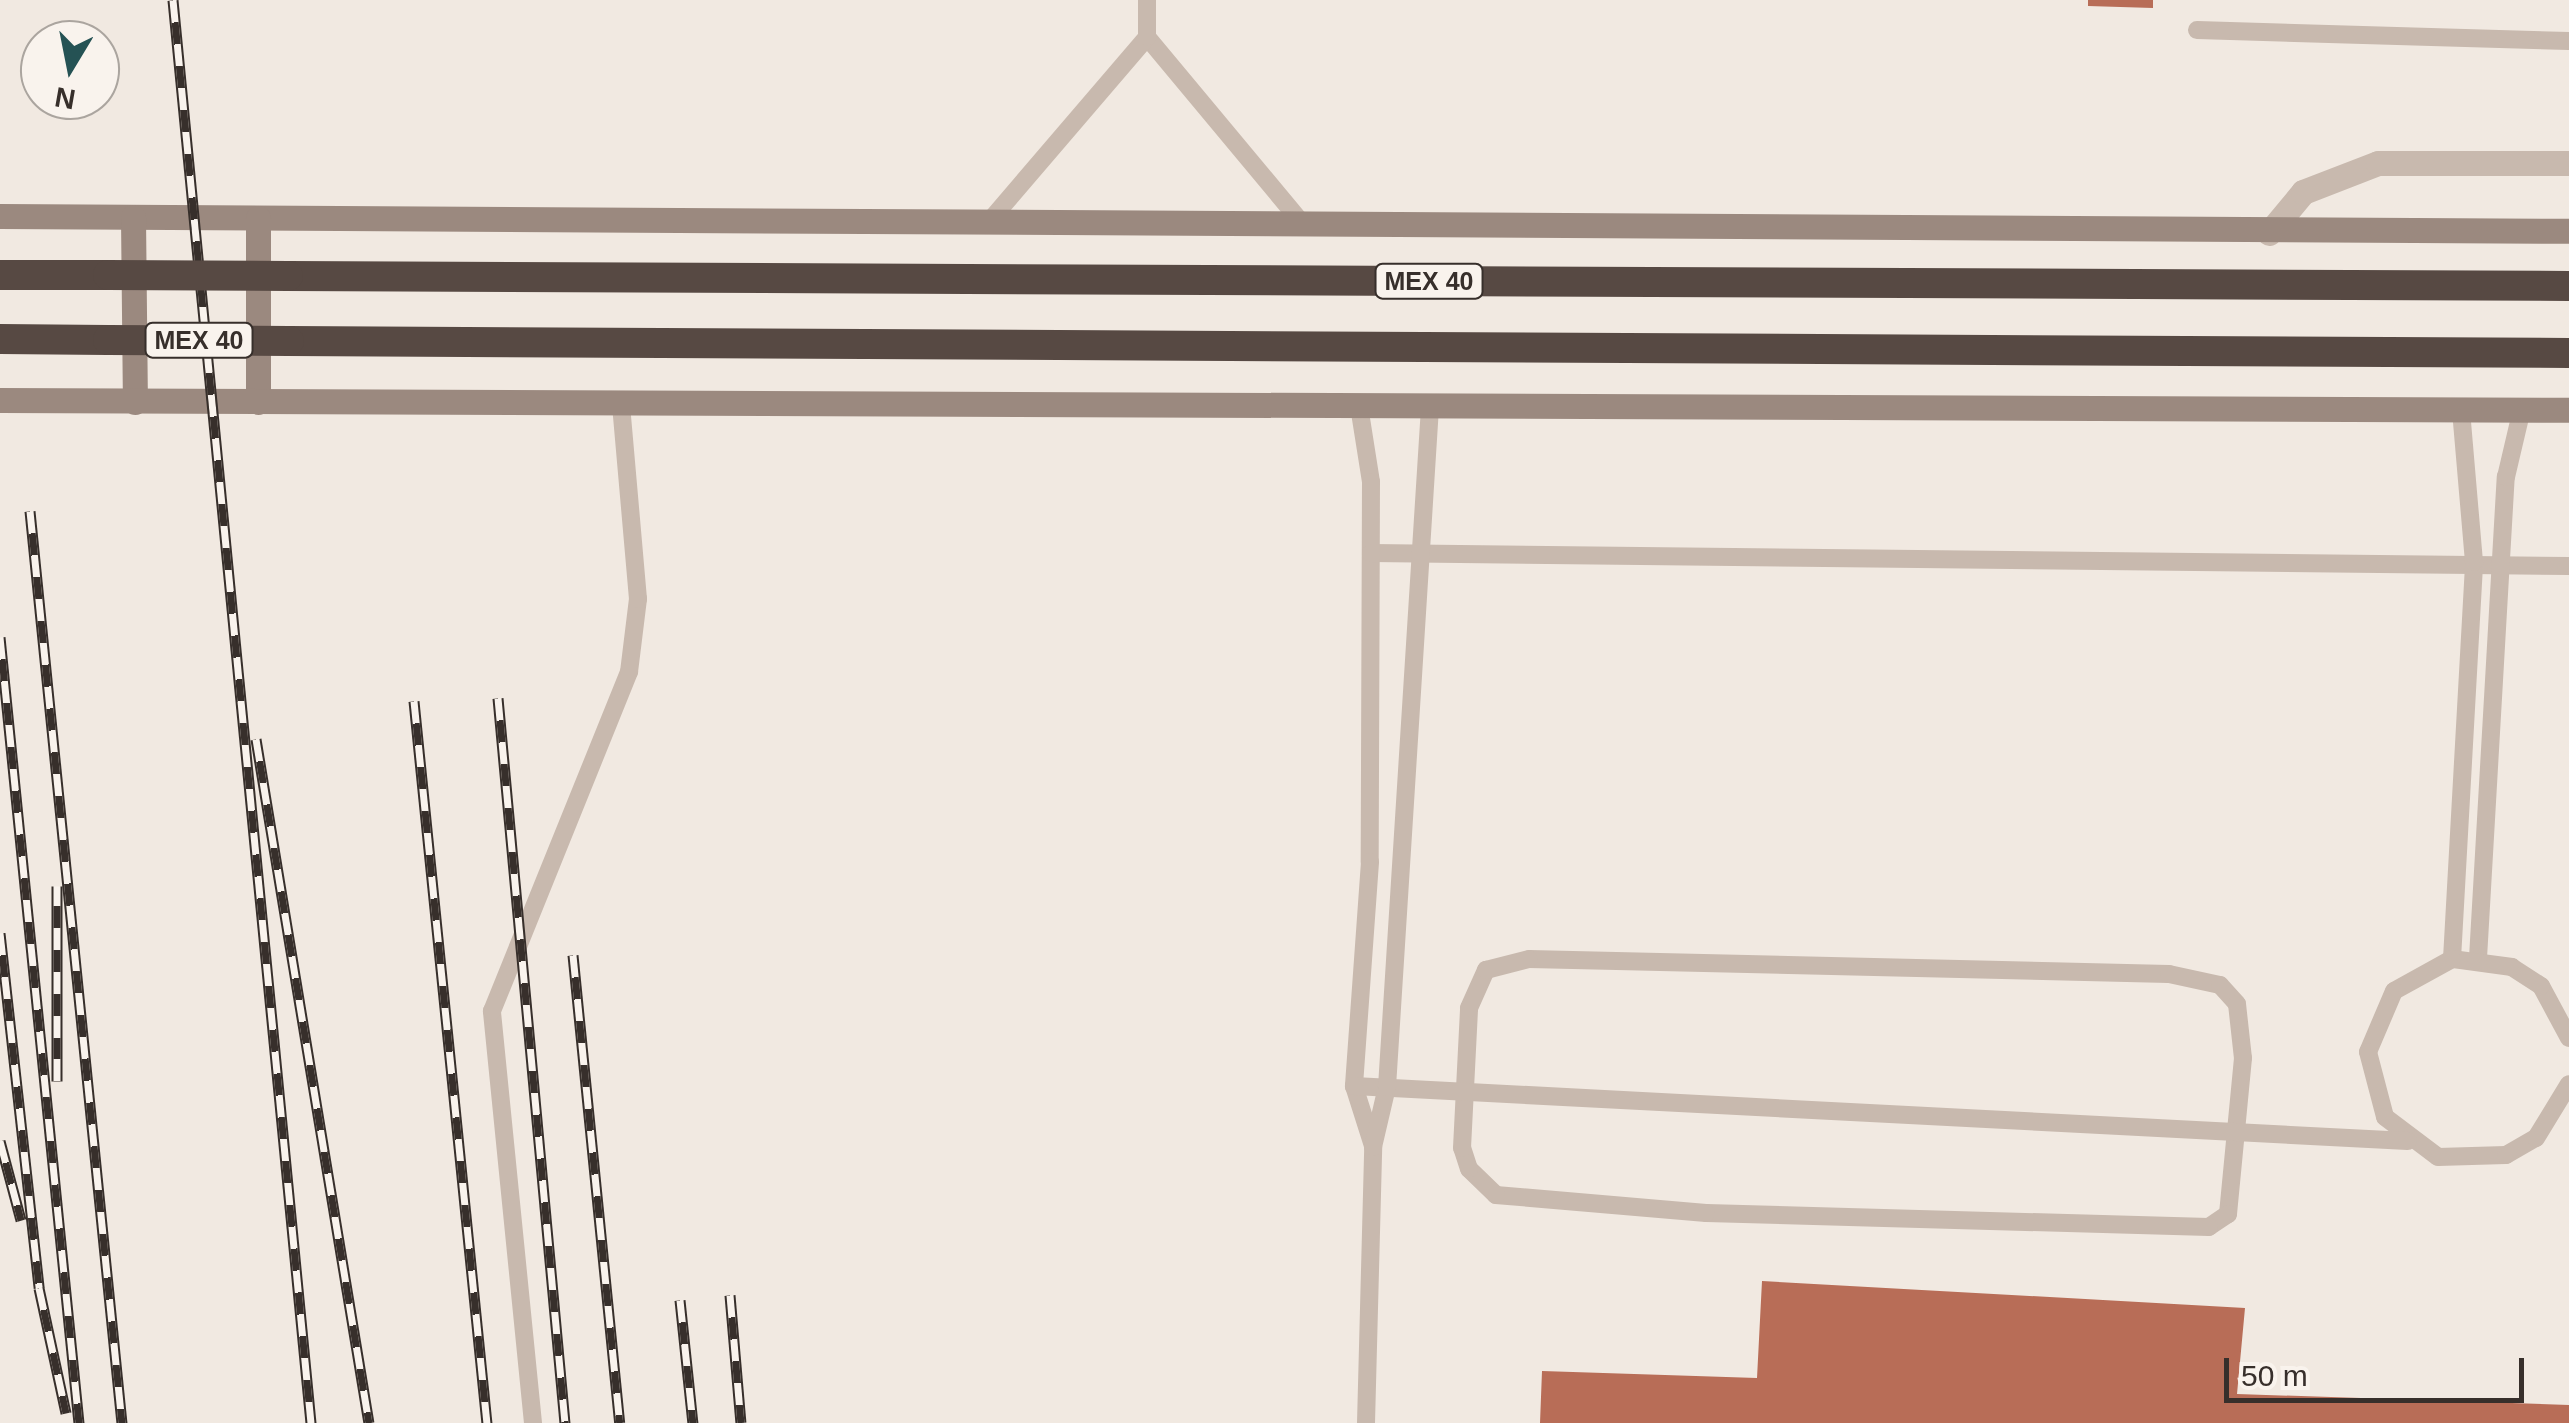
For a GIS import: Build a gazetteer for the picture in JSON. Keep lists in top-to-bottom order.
{
  "streets": {
    "highway": ["MEX 40"]
  },
  "scale_bar": "50 m",
  "north": "bottom"
}
